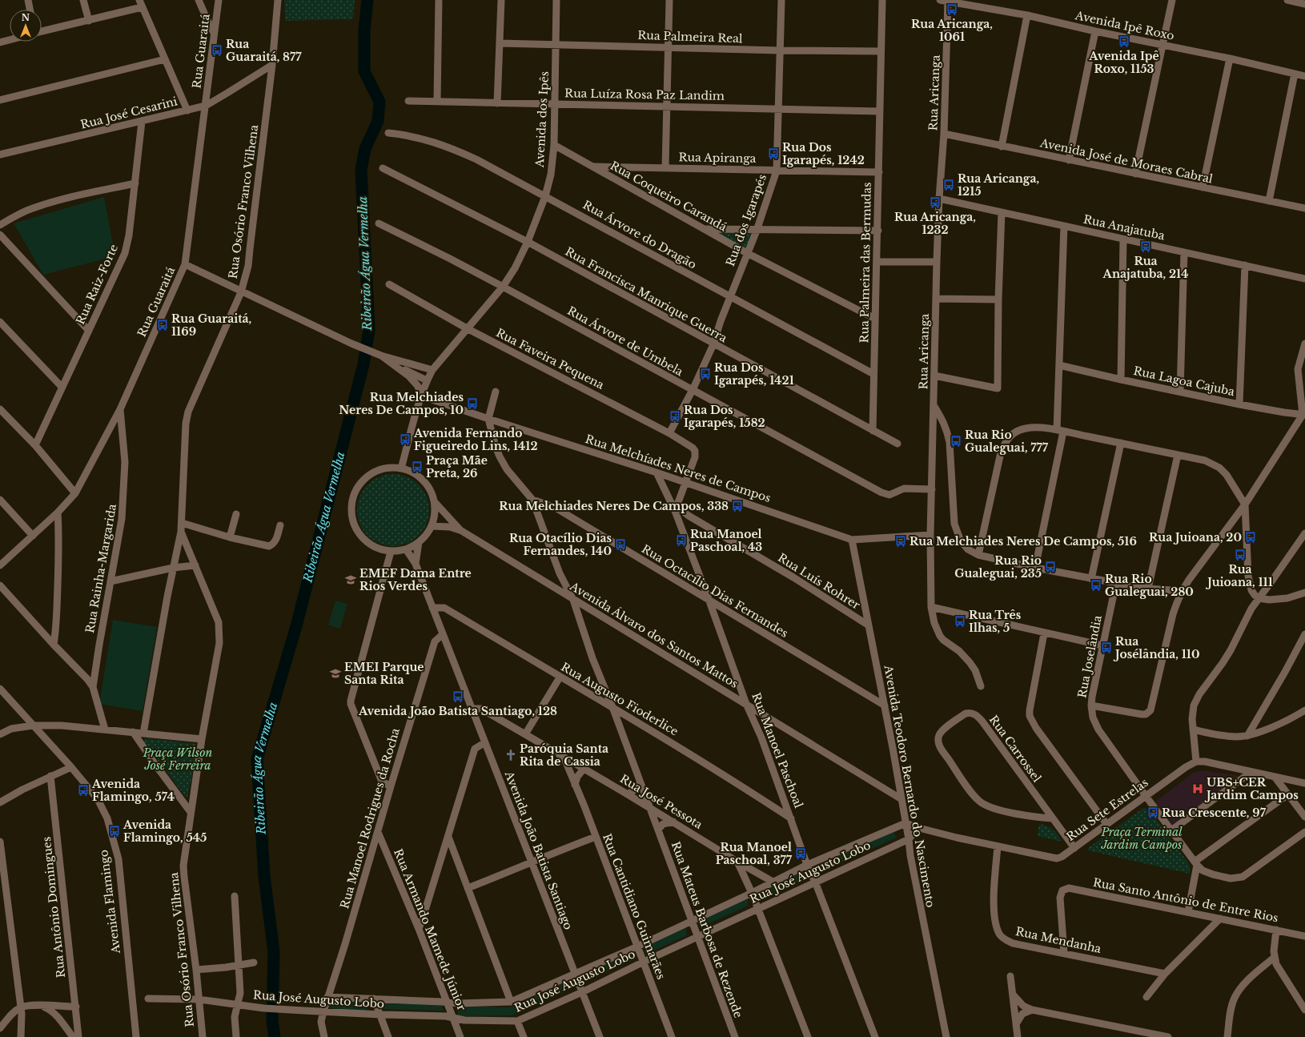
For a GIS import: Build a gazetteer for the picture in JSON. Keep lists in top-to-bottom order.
{
  "streets": {
    "street": [
      "Avenida Ipê Roxo",
      "Rua Palmeira Real",
      "Rua Guaraitá",
      "Rua Aricanga",
      "Rua Luíza Rosa Paz Landim",
      "Rua José Cesarini",
      "Avenida dos Ipês",
      "Rua Apiranga",
      "Avenida José de Moraes Cabral",
      "Rua Coqueiro Carandá",
      "Rua Osório Franco Vilhena",
      "Rua dos Igarapés",
      "Rua Anajatuba",
      "Rua Árvore do Dragão",
      "Rua Palmeira das Bermudas",
      "Rua Raiz-Forte",
      "Rua Francisca Manrique Guerra",
      "Rua Árvore de Umbela",
      "Rua Faveira Pequena",
      "Rua Lagoa Cajuba",
      "Rua Melchíades Neres de Campos",
      "Rua Rainha-Margarida",
      "Rua Luís Rohrer",
      "Rua Octacílio Dias Fernandes",
      "Avenida Álvaro dos Santos Mattos",
      "Rua Joselândia",
      "Rua Augusto Fioderlice",
      "Rua Carrossel",
      "Rua Manoel Paschoal",
      "Avenida Teodoro Bernardo do Nascimento",
      "Rua José Pessota",
      "Rua Sete Estrelas",
      "Rua Manoel Rodrigues da Rocha",
      "Avenida João Batista Santiago",
      "Rua José Augusto Lobo",
      "Rua Santo Antônio de Entre Rios",
      "Avenida Flamingo",
      "Rua Cantidiano Guimarães",
      "Rua Antônio Domingues",
      "Rua Armando Mamede Júnior",
      "Rua Mateus Barbosa de Rezende",
      "Rua Mendanha"
    ]
  },
  "crossings": [
    ["Avenida Ipê Roxo", "Rua Aricanga"],
    ["Rua Palmeira Real", "Avenida dos Ipês"],
    ["Rua Palmeira Real", "Rua dos Igarapés"],
    ["Rua Palmeira Real", "Rua Palmeira das Bermudas"],
    ["Rua Guaraitá", "Rua José Cesarini"],
    ["Rua Guaraitá", "Rua Rainha-Margarida"],
    ["Rua Aricanga", "Avenida José de Moraes Cabral"],
    ["Rua Aricanga", "Rua Anajatuba"],
    ["Rua Aricanga", "Rua Árvore de Umbela"],
    ["Rua Aricanga", "Rua Melchíades Neres de Campos"],
    ["Rua Luíza Rosa Paz Landim", "Avenida dos Ipês"],
    ["Rua Luíza Rosa Paz Landim", "Rua dos Igarapés"],
    ["Rua Luíza Rosa Paz Landim", "Rua Palmeira das Bermudas"],
    ["Rua José Cesarini", "Rua Osório Franco Vilhena"],
    ["Rua José Cesarini", "Rua Raiz-Forte"],
    ["Avenida dos Ipês", "Rua Coqueiro Carandá"],
    ["Avenida dos Ipês", "Rua Árvore do Dragão"],
    ["Avenida dos Ipês", "Rua Francisca Manrique Guerra"],
    ["Avenida dos Ipês", "Rua Árvore de Umbela"],
    ["Avenida dos Ipês", "Rua Faveira Pequena"],
    ["Avenida dos Ipês", "Rua Melchíades Neres de Campos"],
    ["Avenida dos Ipês", "Avenida Álvaro dos Santos Mattos"],
    ["Avenida dos Ipês", "Avenida João Batista Santiago"],
    ["Rua Apiranga", "Rua Coqueiro Carandá"],
    ["Rua Apiranga", "Rua dos Igarapés"],
    ["Rua Apiranga", "Rua Palmeira das Bermudas"],
    ["Rua Coqueiro Carandá", "Rua dos Igarapés"],
    ["Rua Coqueiro Carandá", "Rua Palmeira das Bermudas"],
    ["Rua Osório Franco Vilhena", "Rua José Augusto Lobo"],
    ["Rua dos Igarapés", "Rua Árvore do Dragão"],
    ["Rua dos Igarapés", "Rua Francisca Manrique Guerra"],
    ["Rua dos Igarapés", "Rua Árvore de Umbela"],
    ["Rua dos Igarapés", "Rua Faveira Pequena"],
    ["Rua Árvore do Dragão", "Rua Palmeira das Bermudas"],
    ["Rua Palmeira das Bermudas", "Rua Francisca Manrique Guerra"],
    ["Rua Faveira Pequena", "Rua Melchíades Neres de Campos"],
    ["Rua Melchíades Neres de Campos", "Rua Manoel Paschoal"],
    ["Rua Melchíades Neres de Campos", "Avenida Teodoro Bernardo do Nascimento"],
    ["Rua Melchíades Neres de Campos", "Rua Mateus Barbosa de Rezende"],
    ["Rua Luís Rohrer", "Rua Manoel Paschoal"],
    ["Rua Luís Rohrer", "Avenida Teodoro Bernardo do Nascimento"],
    ["Rua Octacílio Dias Fernandes", "Rua Manoel Paschoal"],
    ["Rua Octacílio Dias Fernandes", "Avenida Teodoro Bernardo do Nascimento"],
    ["Rua Octacílio Dias Fernandes", "Rua Mateus Barbosa de Rezende"],
    ["Avenida Álvaro dos Santos Mattos", "Rua Manoel Paschoal"],
    ["Avenida Álvaro dos Santos Mattos", "Avenida Teodoro Bernardo do Nascimento"],
    ["Avenida Álvaro dos Santos Mattos", "Avenida João Batista Santiago"],
    ["Avenida Álvaro dos Santos Mattos", "Rua Mateus Barbosa de Rezende"],
    ["Rua Joselândia", "Rua Sete Estrelas"],
    ["Rua Augusto Fioderlice", "Rua Manoel Paschoal"],
    ["Rua Augusto Fioderlice", "Avenida João Batista Santiago"],
    ["Rua Augusto Fioderlice", "Rua Mateus Barbosa de Rezende"],
    ["Rua Carrossel", "Rua Sete Estrelas"],
    ["Rua Manoel Paschoal", "Rua José Augusto Lobo"],
    ["Avenida Teodoro Bernardo do Nascimento", "Rua Sete Estrelas"],
    ["Avenida Teodoro Bernardo do Nascimento", "Rua José Augusto Lobo"],
    ["Rua José Pessota", "Avenida João Batista Santiago"],
    ["Rua José Pessota", "Rua José Augusto Lobo"],
    ["Rua José Pessota", "Rua Cantidiano Guimarães"],
    ["Rua José Pessota", "Rua Mateus Barbosa de Rezende"],
    ["Rua Sete Estrelas", "Rua José Augusto Lobo"],
    ["Rua Sete Estrelas", "Rua Mendanha"],
    ["Rua Manoel Rodrigues da Rocha", "Avenida João Batista Santiago"],
    ["Rua Manoel Rodrigues da Rocha", "Rua José Augusto Lobo"],
    ["Rua Manoel Rodrigues da Rocha", "Rua Armando Mamede Júnior"],
    ["Avenida João Batista Santiago", "Rua José Augusto Lobo"],
    ["Rua José Augusto Lobo", "Rua Cantidiano Guimarães"],
    ["Rua José Augusto Lobo", "Rua Armando Mamede Júnior"],
    ["Rua José Augusto Lobo", "Rua Mateus Barbosa de Rezende"],
    ["Rua Santo Antônio de Entre Rios", "Rua Mendanha"]
  ],
  "water": ["Ribeirão Água Vermelha"],
  "parks": ["Praça Wilson José Ferreira", "Praça Terminal Jardim Campos"],
  "places": {
    "bus stop": [
      "Rua Aricanga, 1061",
      "Avenida Ipê Roxo, 1153",
      "Rua Guaraitá, 877",
      "Rua Dos Igarapés, 1242",
      "Rua Aricanga, 1215",
      "Rua Aricanga, 1232",
      "Rua Anajatuba, 214",
      "Rua Guaraitá, 1169",
      "Rua Dos Igarapés, 1421",
      "Rua Melchiades Neres De Campos, 10",
      "Rua Dos Igarapés, 1582",
      "Avenida Fernando Figueiredo Lins, 1412",
      "Rua Rio Gualeguai, 777",
      "Praça Mãe Preta, 26",
      "Rua Melchiades Neres De Campos, 338",
      "Rua Juioana, 20",
      "Rua Manoel Paschoal, 43",
      "Rua Melchiades Neres De Campos, 516",
      "Rua Otacílio Dias Fernandes, 140",
      "Rua Juioana, 111",
      "Rua Rio Gualeguai, 235",
      "Rua Rio Gualeguai, 280",
      "Rua Três Ilhas, 5",
      "Rua Josélândia, 110",
      "Avenida João Batista Santiago, 128",
      "Avenida Flamingo, 574",
      "Rua Crescente, 97",
      "Avenida Flamingo, 545",
      "Rua Manoel Paschoal, 377"
    ],
    "school or university": ["EMEF Dama Entre Rios Verdes", "EMEI Parque Santa Rita"],
    "church": ["Paróquia Santa Rita de Cassia"],
    "hospital": ["UBS+CER Jardim Campos"]
  },
  "north": "top"
}
